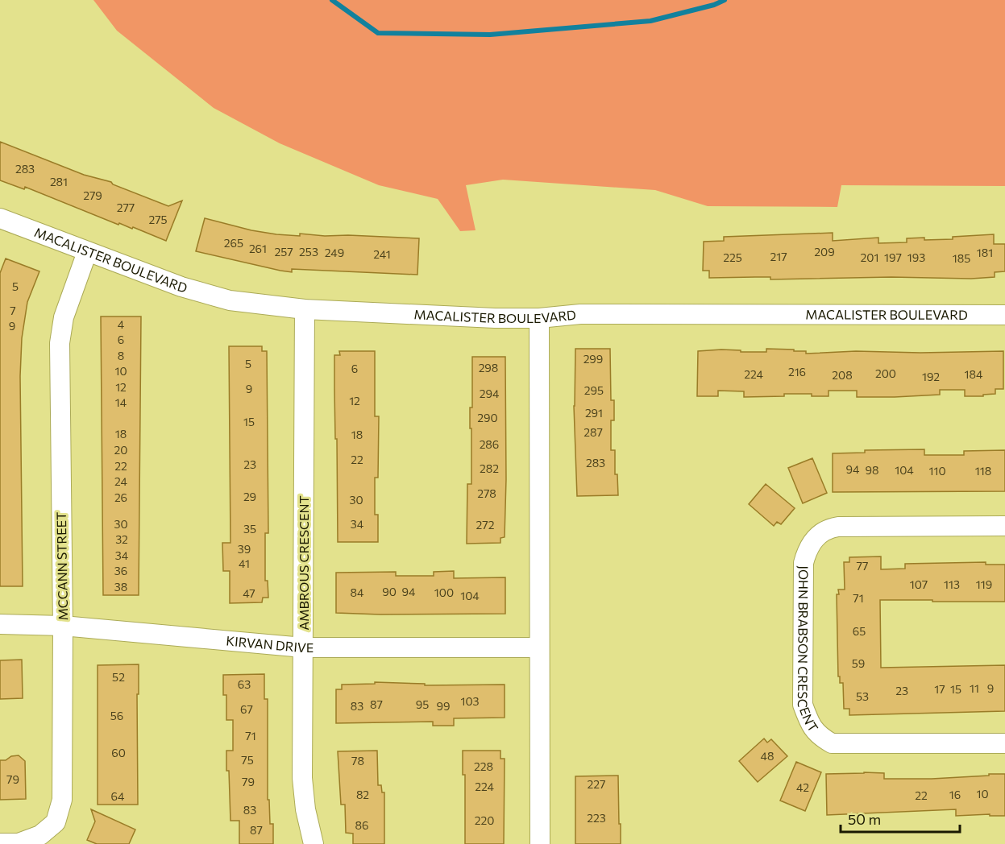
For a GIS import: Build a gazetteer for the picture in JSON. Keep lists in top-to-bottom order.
{
  "streets": {
    "street": [
      "MACALISTER BOULEVARD",
      "AMBROUS CRESCENT",
      "MCCANN STREET",
      "KIRVAN DRIVE",
      "JOHN BRABSON CRESCENT"
    ]
  },
  "crossings": [
    ["MACALISTER BOULEVARD", "AMBROUS CRESCENT"],
    ["MACALISTER BOULEVARD", "MCCANN STREET"],
    ["AMBROUS CRESCENT", "KIRVAN DRIVE"],
    ["MCCANN STREET", "KIRVAN DRIVE"]
  ],
  "house_numbers": [
    "283",
    "281",
    "279",
    "277",
    "275",
    "265",
    "261",
    "257",
    "253",
    "209",
    "249",
    "181",
    "241",
    "217",
    "225",
    "201",
    "197",
    "193",
    "185",
    "5",
    "7",
    "4",
    "9",
    "6",
    "8",
    "299",
    "5",
    "298",
    "6",
    "10",
    "216",
    "200",
    "224",
    "184",
    "208",
    "192",
    "12",
    "9",
    "295",
    "294",
    "12",
    "14",
    "291",
    "290",
    "15",
    "287",
    "18",
    "18",
    "286",
    "20",
    "22",
    "283",
    "23",
    "22",
    "282",
    "94",
    "98",
    "104",
    "110",
    "118",
    "24",
    "278",
    "29",
    "26",
    "30",
    "30",
    "34",
    "272",
    "35",
    "32",
    "39",
    "34",
    "41",
    "77",
    "36",
    "107",
    "113",
    "119",
    "38",
    "90",
    "94",
    "84",
    "100",
    "47",
    "104",
    "71",
    "65",
    "59",
    "52",
    "63",
    "11",
    "9",
    "17",
    "15",
    "23",
    "53",
    "103",
    "87",
    "95",
    "83",
    "99",
    "67",
    "56",
    "71",
    "60",
    "48",
    "75",
    "78",
    "228",
    "79",
    "79",
    "227",
    "224",
    "42",
    "10",
    "82",
    "16",
    "22",
    "64",
    "83",
    "223",
    "220",
    "86",
    "87"
  ],
  "scale_bar": "50 m"
}
